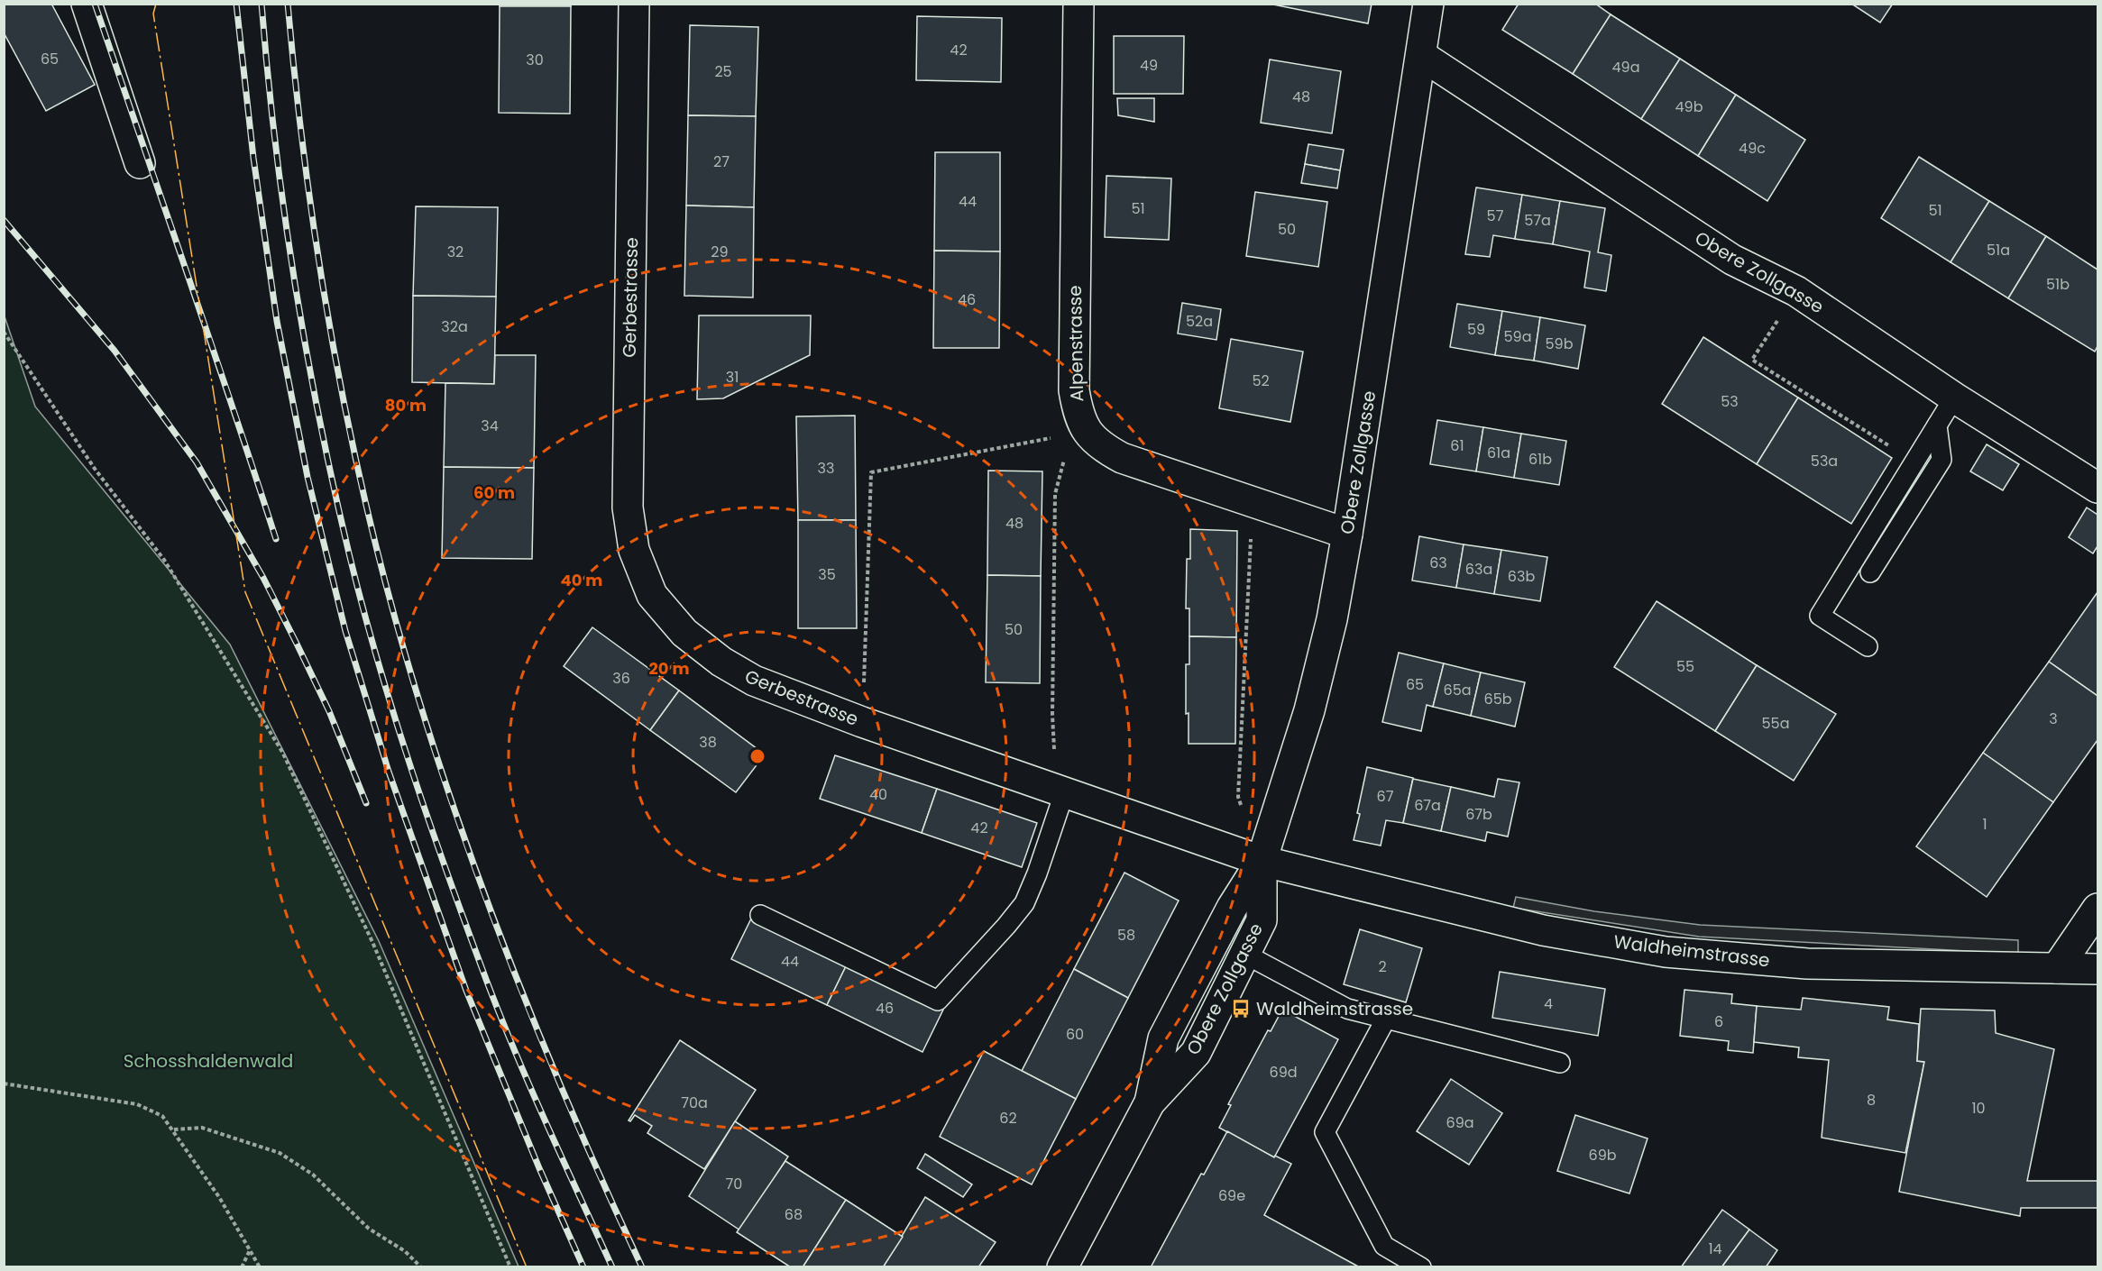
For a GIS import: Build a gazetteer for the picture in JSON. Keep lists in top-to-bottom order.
{
  "streets": {
    "street": [
      "Obere Zollgasse",
      "Gerbestrasse",
      "Alpenstrasse",
      "Waldheimstrasse"
    ]
  },
  "crossings": [
    ["Obere Zollgasse", "Gerbestrasse"],
    ["Obere Zollgasse", "Alpenstrasse"],
    ["Obere Zollgasse", "Waldheimstrasse"],
    ["Gerbestrasse", "Waldheimstrasse"]
  ],
  "parks": ["Schosshaldenwald"],
  "places": {
    "bus stop": ["Waldheimstrasse"]
  },
  "house_numbers": [
    "42",
    "65",
    "30",
    "49",
    "49a",
    "25",
    "48",
    "49b",
    "49c",
    "27",
    "44",
    "51",
    "51",
    "57",
    "57a",
    "50",
    "51a",
    "32",
    "29",
    "51b",
    "46",
    "52a",
    "32a",
    "59",
    "59a",
    "59b",
    "31",
    "52",
    "53",
    "34",
    "61",
    "61a",
    "61b",
    "53a",
    "33",
    "48",
    "63",
    "63a",
    "35",
    "63b",
    "50",
    "55",
    "36",
    "65",
    "65a",
    "65b",
    "3",
    "55a",
    "38",
    "40",
    "67",
    "67a",
    "67b",
    "1",
    "42",
    "58",
    "44",
    "2",
    "4",
    "46",
    "6",
    "60",
    "69d",
    "8",
    "70a",
    "10",
    "62",
    "69a",
    "69b",
    "70",
    "69e",
    "68",
    "14"
  ],
  "rings": [
    "80 m",
    "60 m",
    "40 m",
    "20 m"
  ]
}
